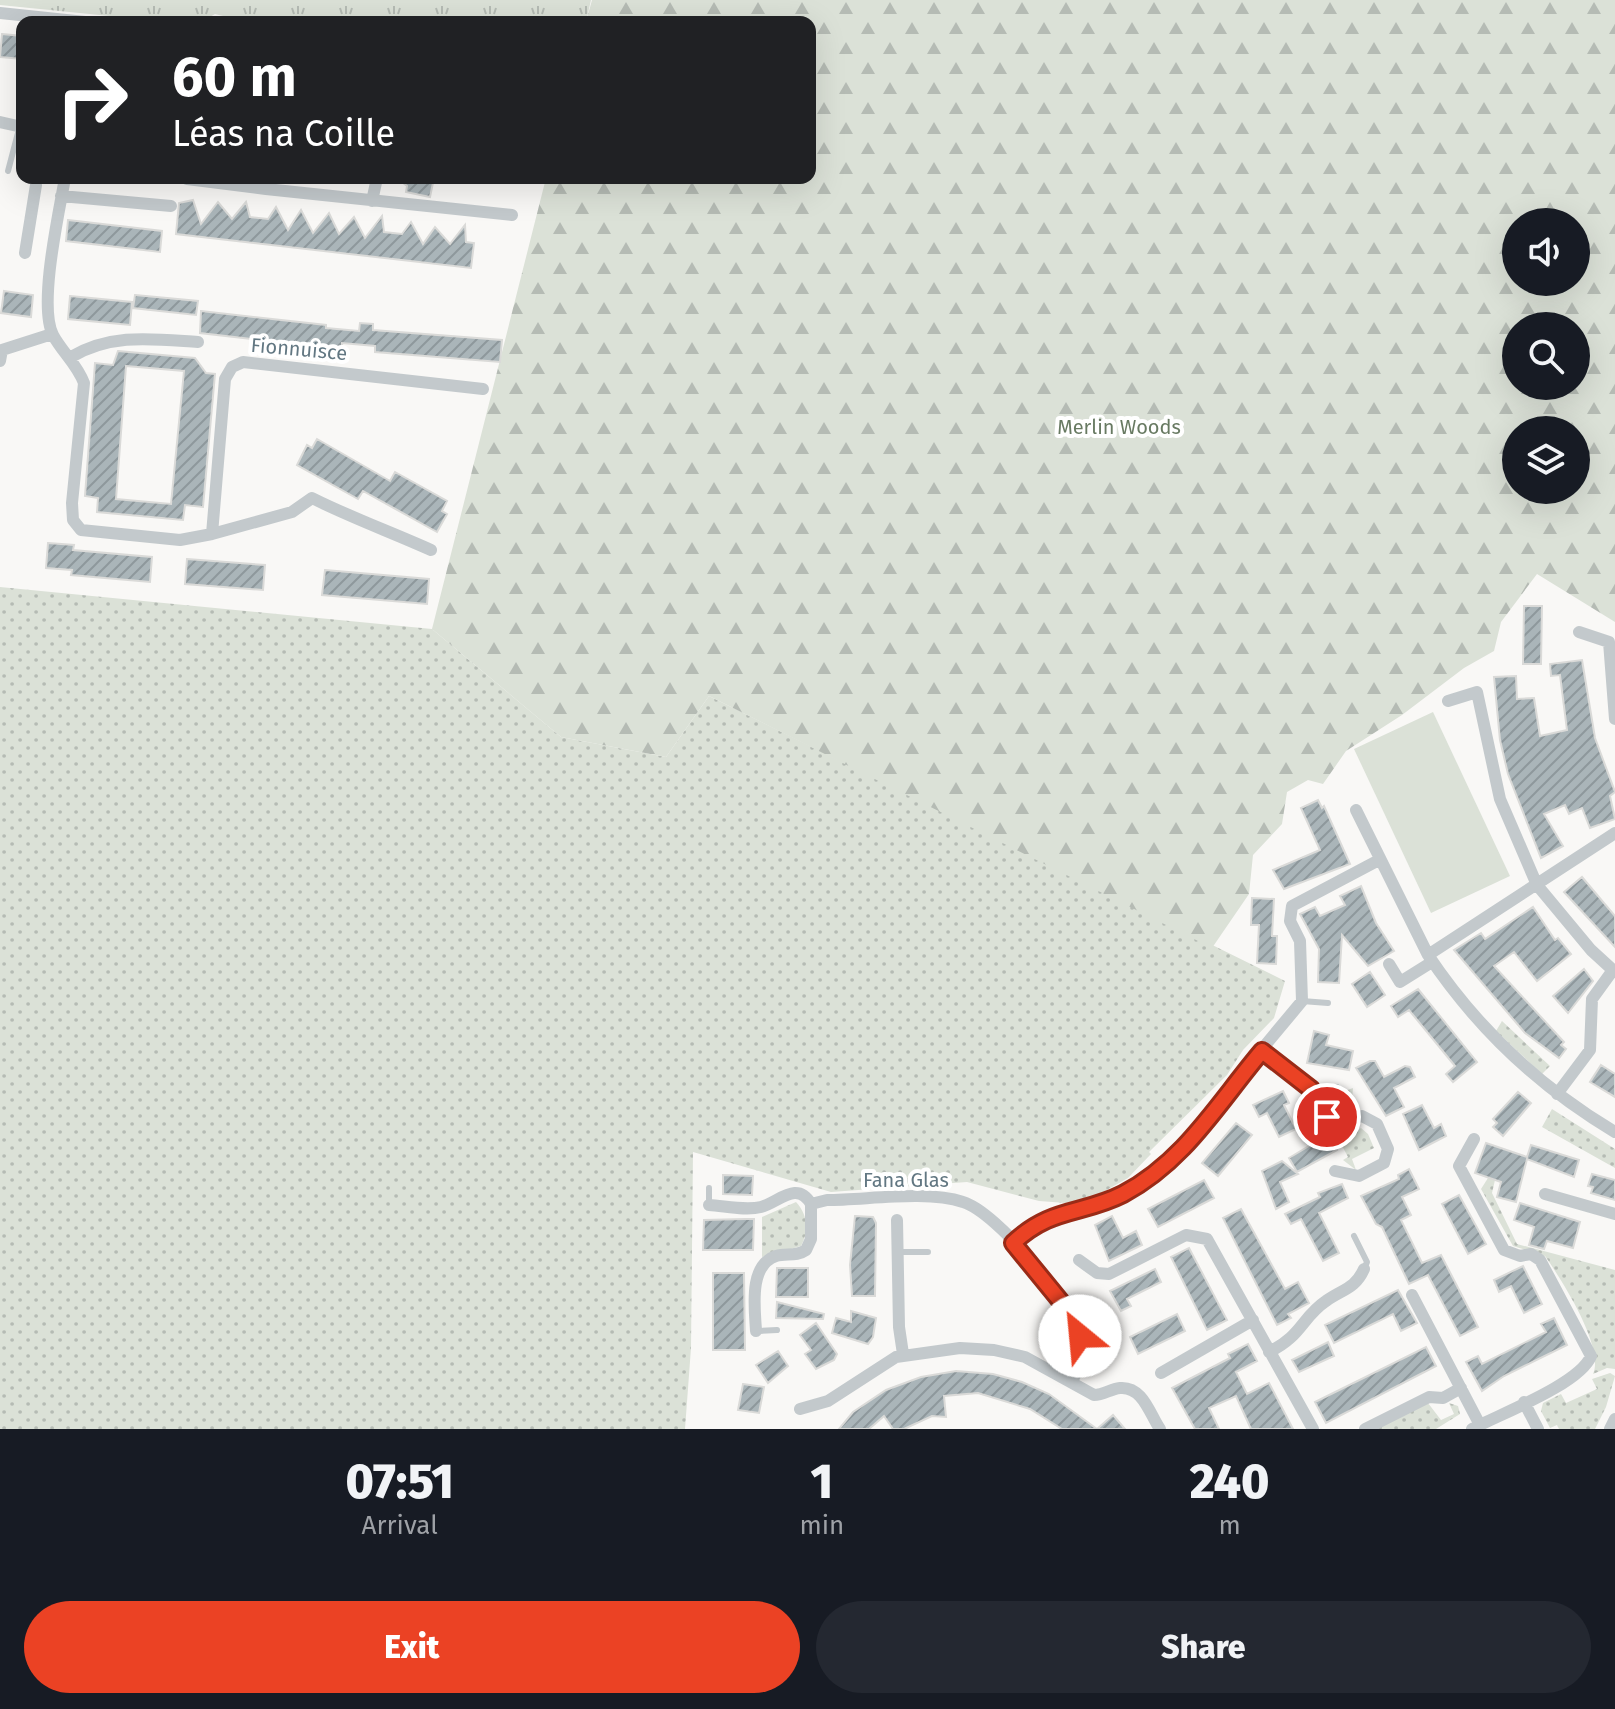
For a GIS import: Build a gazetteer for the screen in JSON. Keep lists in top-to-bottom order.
{
  "streets": {
    "street": ["Fionnuisce", "Fana Glas"]
  },
  "parks": ["Merlin Woods"],
  "page": {
    "turn": ["60 m", "Léas na Coille"],
    "eta": [
      "07:51",
      "Arrival",
      "1",
      "min",
      "240",
      "m"
    ],
    "buttons": ["Exit", "Share"]
  }
}
